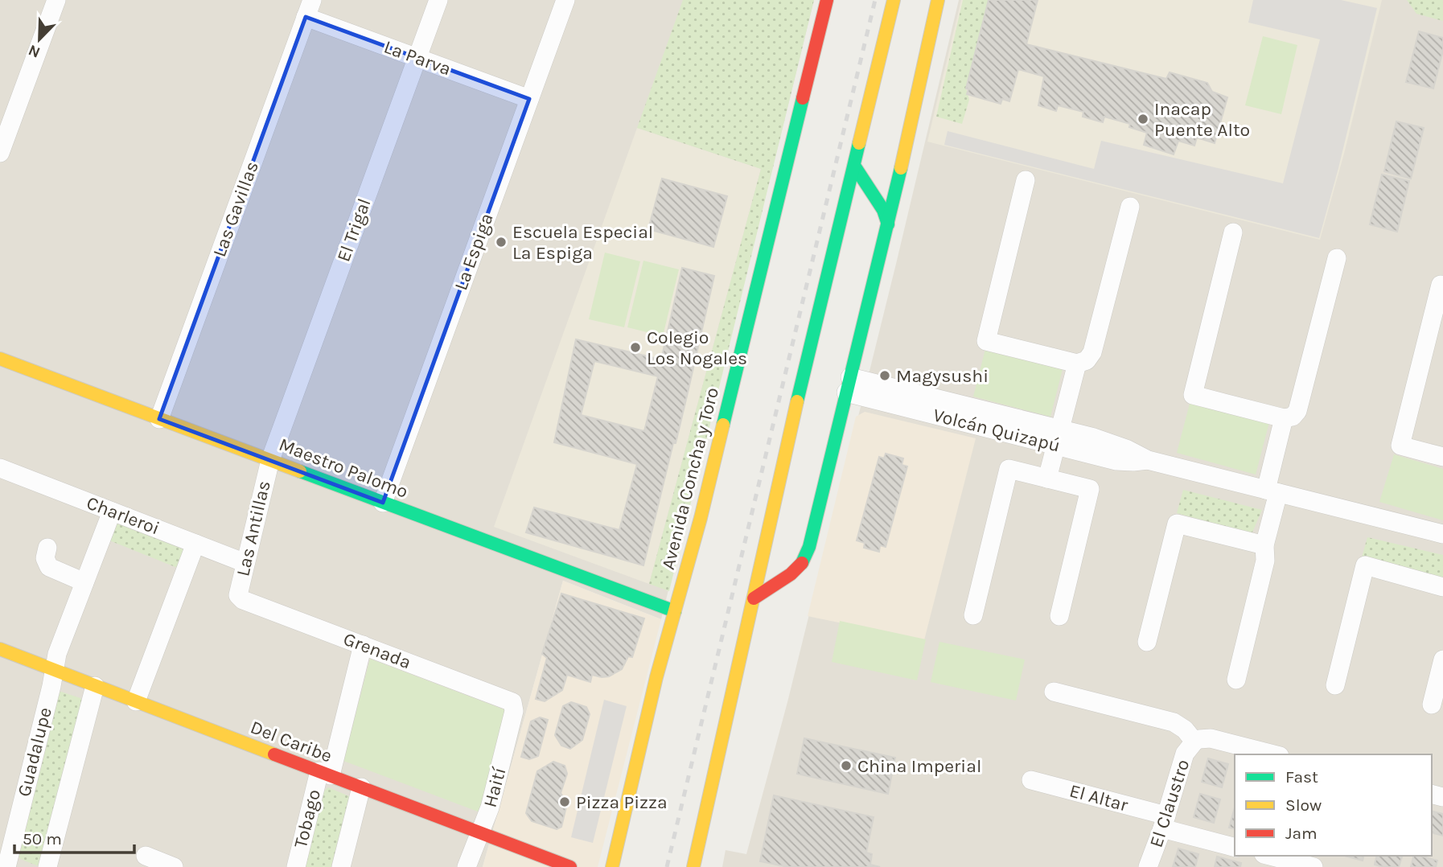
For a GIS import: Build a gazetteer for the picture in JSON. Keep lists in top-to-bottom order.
{
  "streets": {
    "main road": ["Maestro Palomo", "Avenida Concha y Toro", "Del Caribe"],
    "street": [
      "La Parva",
      "Las Gavillas",
      "El Trigal",
      "La Espiga",
      "Volcán Quizapú",
      "Charleroi",
      "Las Antillas",
      "Grenada",
      "Guadalupe",
      "Haití",
      "El Altar",
      "El Claustro",
      "Tobago"
    ]
  },
  "crossings": [
    ["La Parva", "Las Gavillas"],
    ["La Parva", "El Trigal"],
    ["La Parva", "La Espiga"],
    ["Las Gavillas", "Maestro Palomo"],
    ["El Trigal", "Maestro Palomo"],
    ["El Trigal", "Las Antillas"],
    ["La Espiga", "Maestro Palomo"],
    ["Maestro Palomo", "Avenida Concha y Toro"],
    ["Maestro Palomo", "Las Antillas"],
    ["Charleroi", "Las Antillas"],
    ["Charleroi", "Guadalupe"],
    ["Las Antillas", "Grenada"],
    ["Grenada", "Haití"],
    ["Grenada", "Tobago"],
    ["Del Caribe", "Guadalupe"],
    ["Del Caribe", "Haití"],
    ["Del Caribe", "Tobago"],
    ["El Altar", "El Claustro"]
  ],
  "places": [
    "Inacap Puente Alto",
    "Escuela Especial La Espiga",
    "Colegio Los Nogales",
    "Magysushi",
    "China Imperial",
    "Pizza Pizza"
  ],
  "legend": ["Fast", "Slow", "Jam"],
  "scale_bar": "50 m",
  "north": "bottom left"
}
